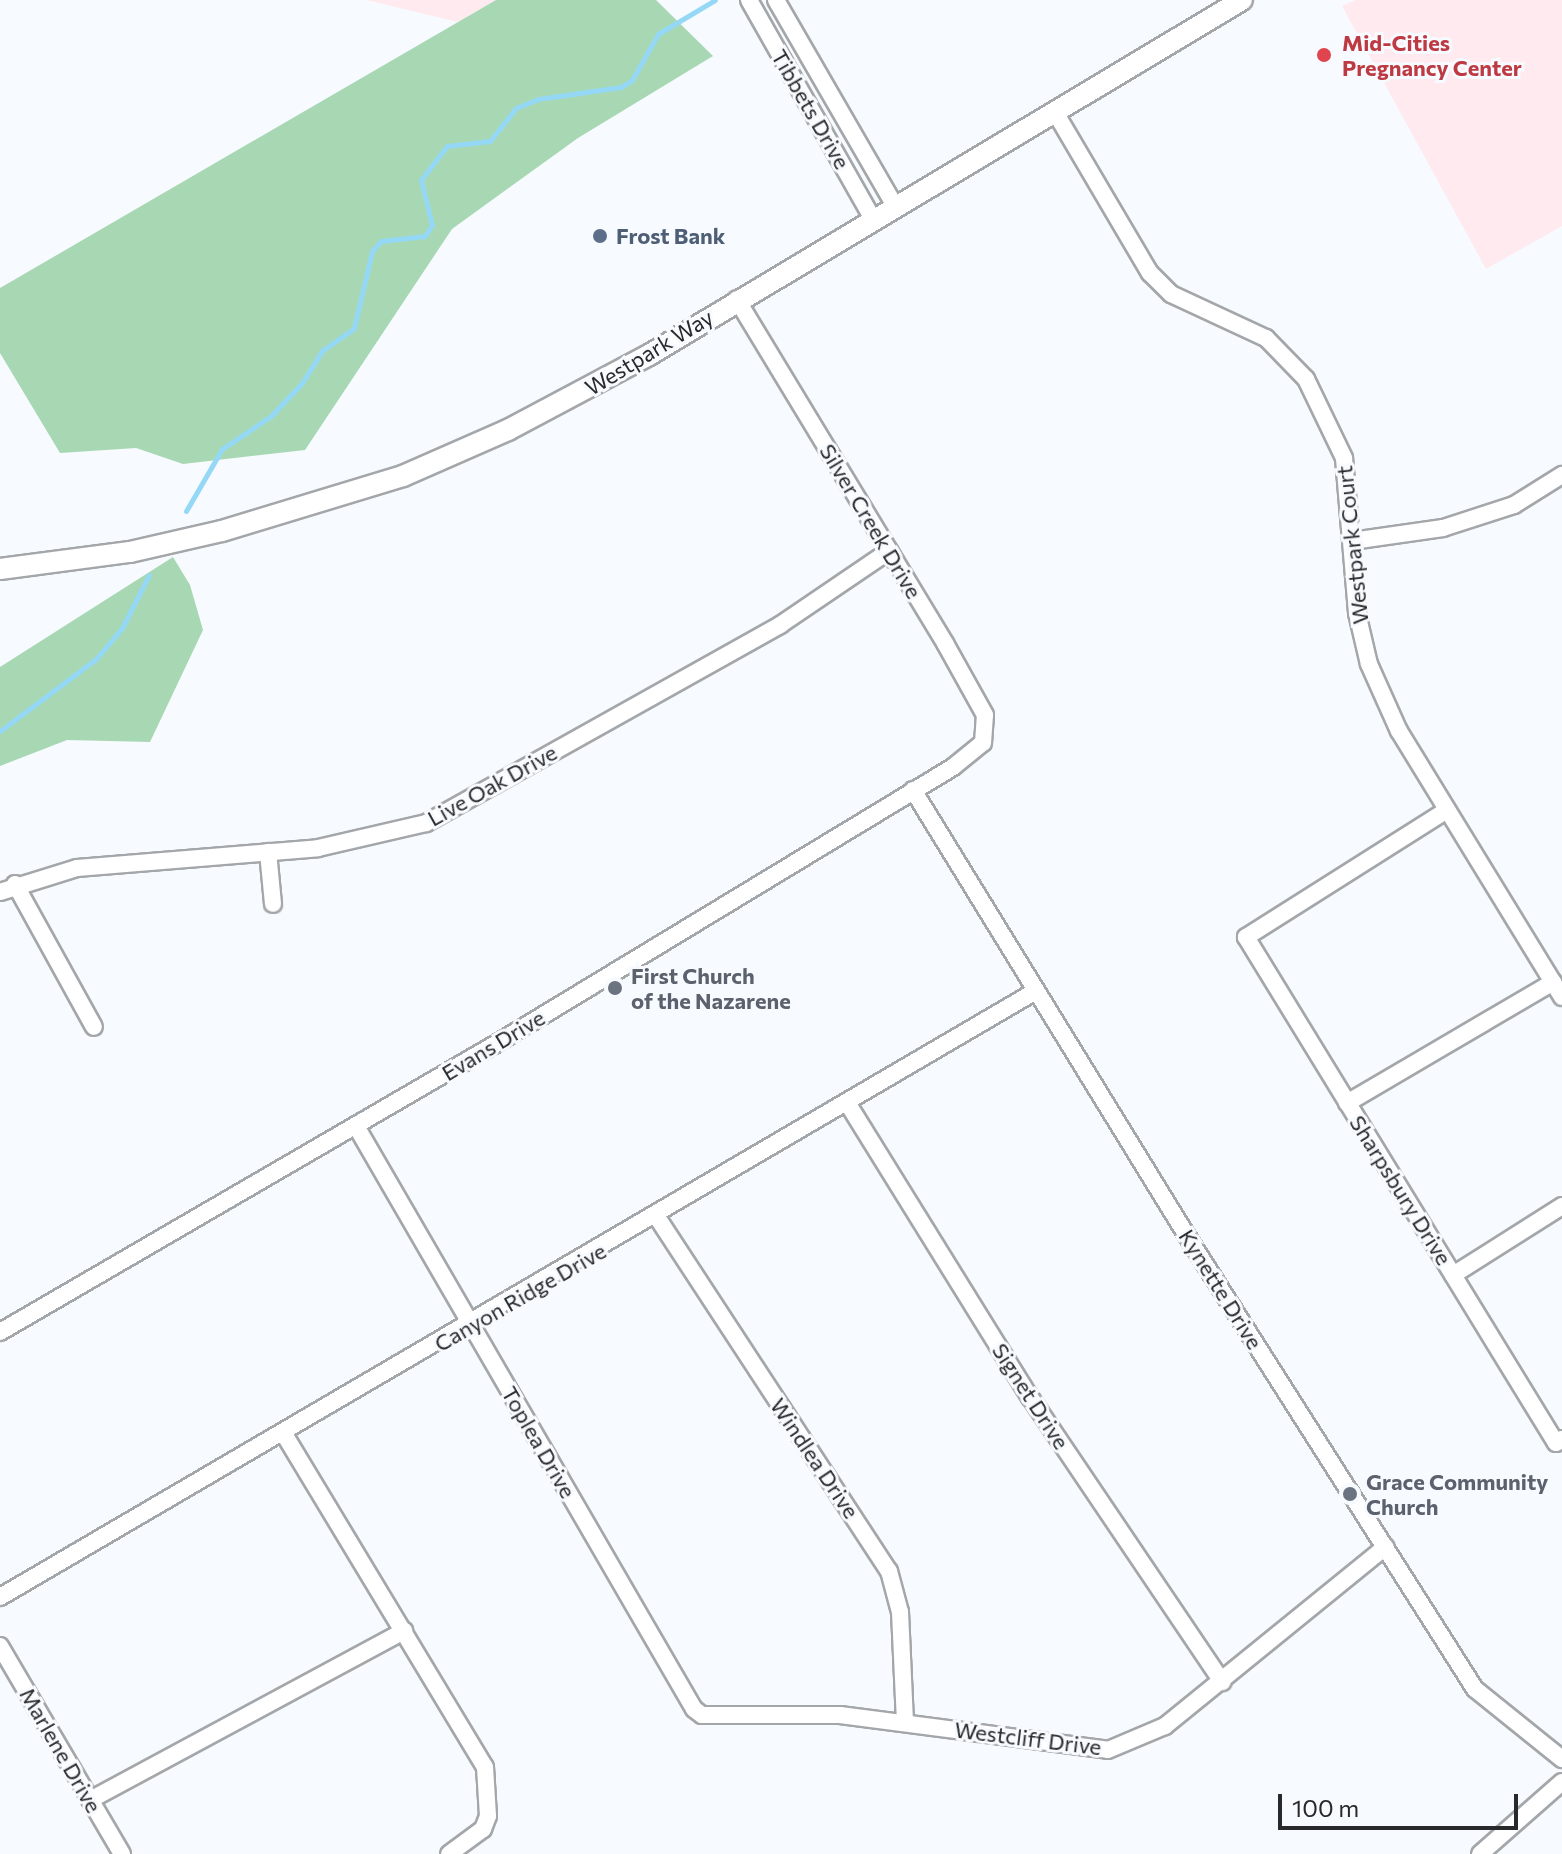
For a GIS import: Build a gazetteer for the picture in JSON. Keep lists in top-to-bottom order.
{
  "streets": {
    "main road": ["Westpark Way"],
    "street": [
      "Tibbets Drive",
      "Silver Creek Drive",
      "Westpark Court",
      "Live Oak Drive",
      "Evans Drive",
      "Sharpsbury Drive",
      "Kynette Drive",
      "Canyon Ridge Drive",
      "Signet Drive",
      "Toplea Drive",
      "Windlea Drive",
      "Westcliff Drive",
      "Marlene Drive"
    ]
  },
  "crossings": [
    ["Tibbets Drive", "Westpark Way"],
    ["Westpark Way", "Silver Creek Drive"],
    ["Westpark Way", "Westpark Court"],
    ["Silver Creek Drive", "Live Oak Drive"],
    ["Silver Creek Drive", "Evans Drive"],
    ["Westpark Court", "Sharpsbury Drive"],
    ["Evans Drive", "Kynette Drive"],
    ["Evans Drive", "Toplea Drive"],
    ["Kynette Drive", "Canyon Ridge Drive"],
    ["Kynette Drive", "Westcliff Drive"],
    ["Canyon Ridge Drive", "Signet Drive"],
    ["Canyon Ridge Drive", "Toplea Drive"],
    ["Canyon Ridge Drive", "Windlea Drive"],
    ["Signet Drive", "Westcliff Drive"],
    ["Toplea Drive", "Westcliff Drive"],
    ["Windlea Drive", "Westcliff Drive"]
  ],
  "places": [
    "Mid-Cities Pregnancy Center",
    "Frost Bank",
    "First Church of the Nazarene",
    "Grace Community Church"
  ],
  "scale_bar": "100 m"
}
